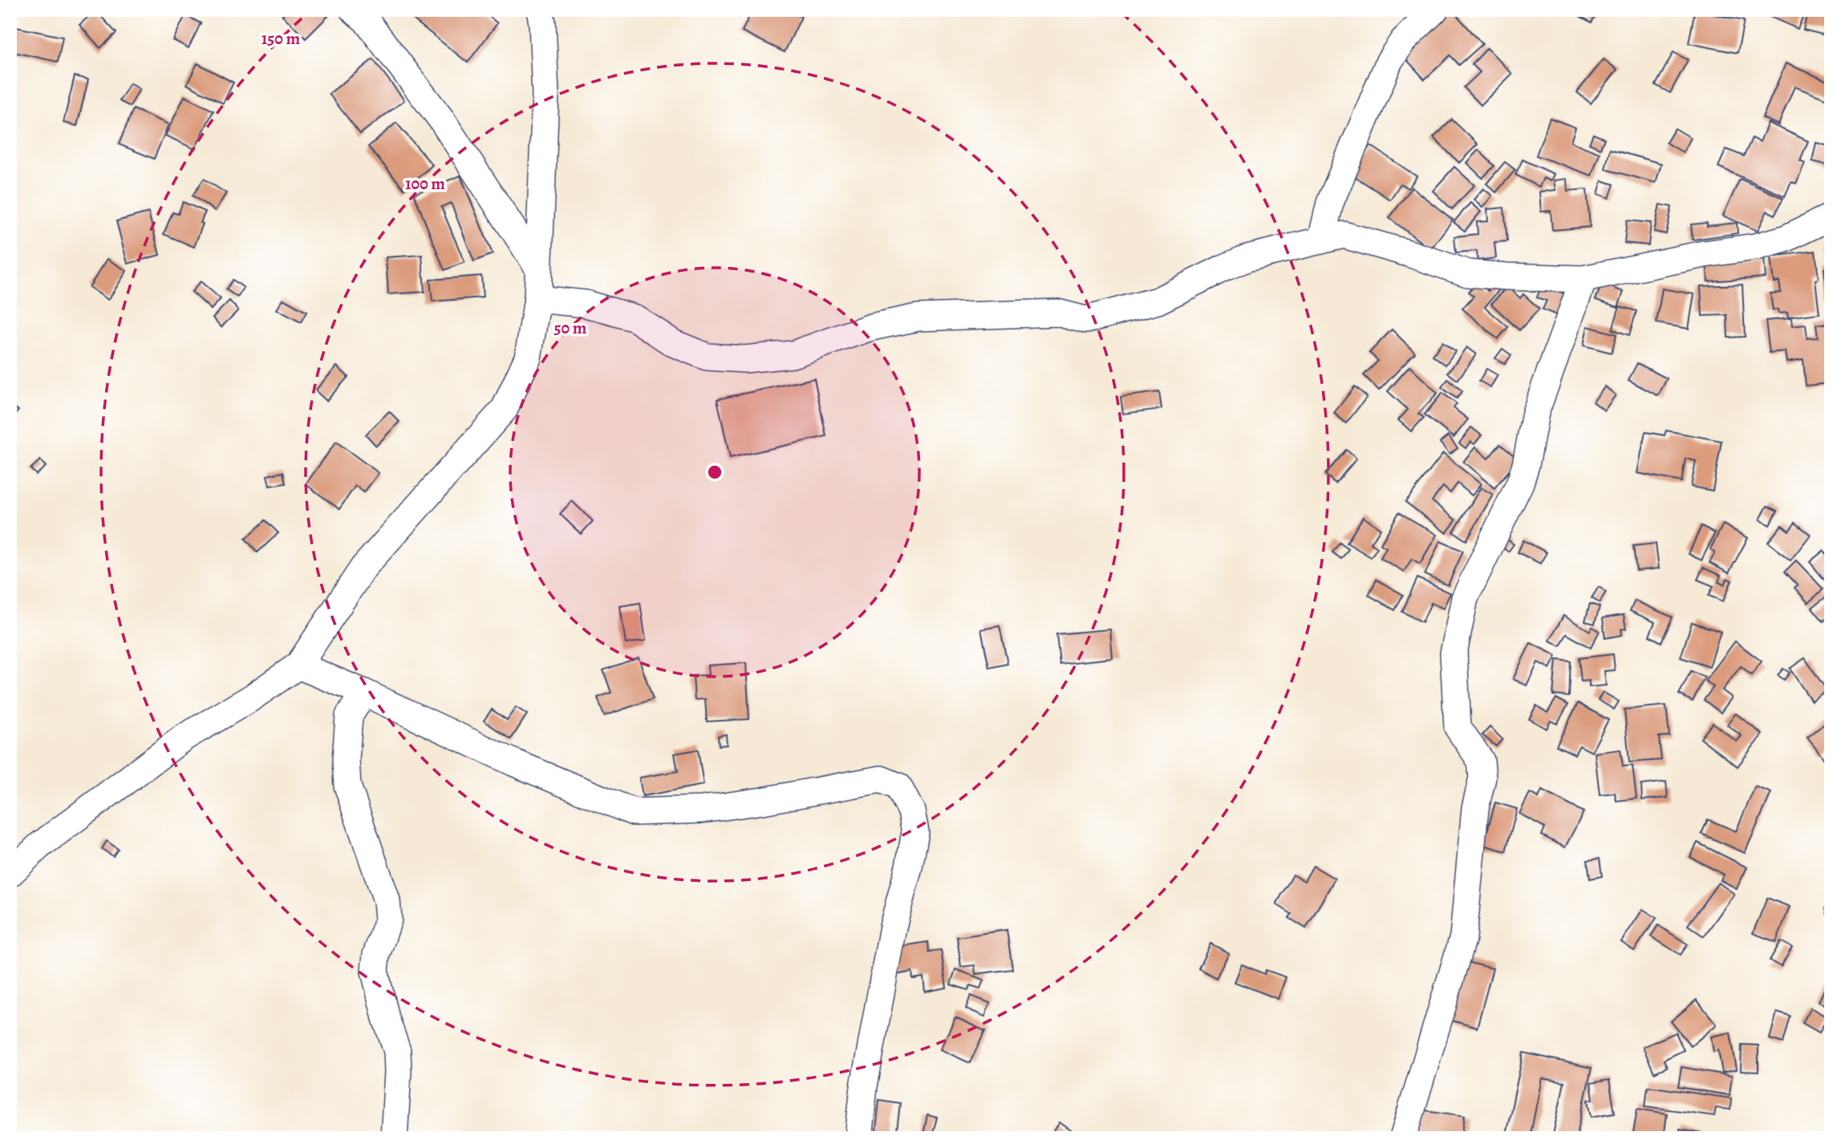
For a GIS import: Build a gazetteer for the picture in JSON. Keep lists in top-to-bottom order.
{
  "rings": ["150 m", "100 m", "50 m"]
}
